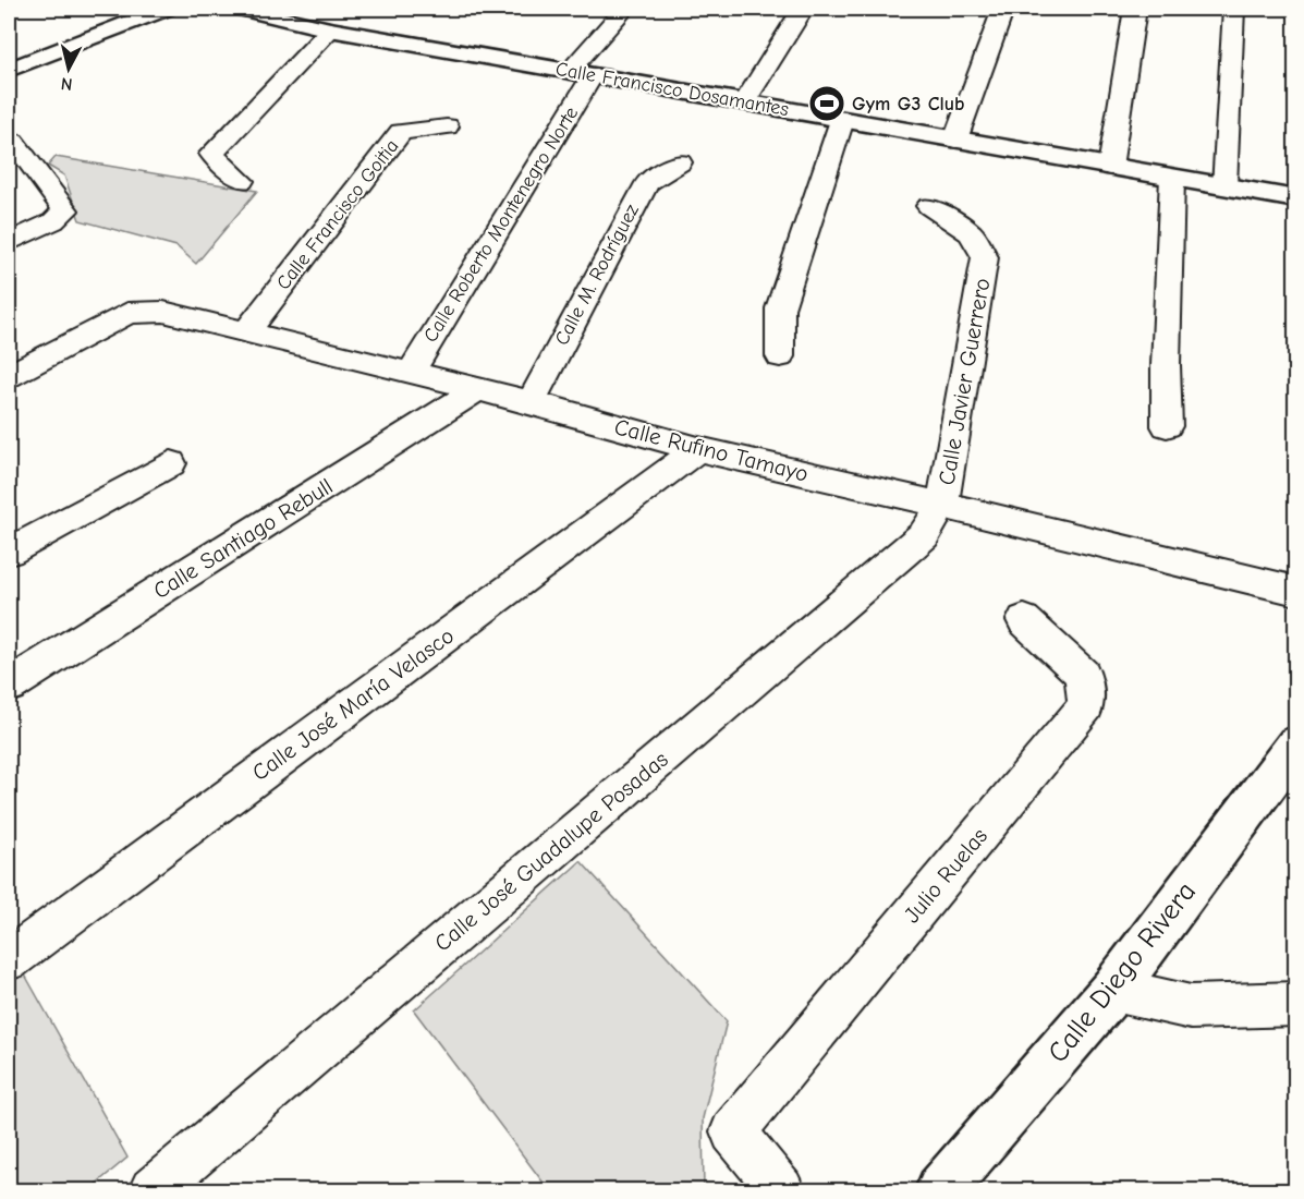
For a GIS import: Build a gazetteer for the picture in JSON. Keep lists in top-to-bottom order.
{
  "streets": {
    "street": [
      "Calle Francisco Dosamantes",
      "Calle Francisco Goitia",
      "Calle Roberto Montenegro Norte",
      "Calle M. Rodríguez",
      "Calle Javier Guerrero",
      "Calle Rufino Tamayo",
      "Calle Santiago Rebull",
      "Calle José María Velasco",
      "Calle José Guadalupe Posadas",
      "Julio Ruelas",
      "Calle Diego Rivera"
    ]
  },
  "crossings": [
    ["Calle Francisco Dosamantes", "Calle Roberto Montenegro Norte"],
    ["Calle Francisco Goitia", "Calle Rufino Tamayo"],
    ["Calle Roberto Montenegro Norte", "Calle Rufino Tamayo"],
    ["Calle M. Rodríguez", "Calle Rufino Tamayo"],
    ["Calle Javier Guerrero", "Calle Rufino Tamayo"],
    ["Calle Javier Guerrero", "Calle José Guadalupe Posadas"],
    ["Calle Rufino Tamayo", "Calle Santiago Rebull"],
    ["Calle Rufino Tamayo", "Calle José María Velasco"],
    ["Calle Rufino Tamayo", "Calle José Guadalupe Posadas"]
  ],
  "places": {
    "sports": ["Gym G3 Club"]
  },
  "north": "bottom"
}
